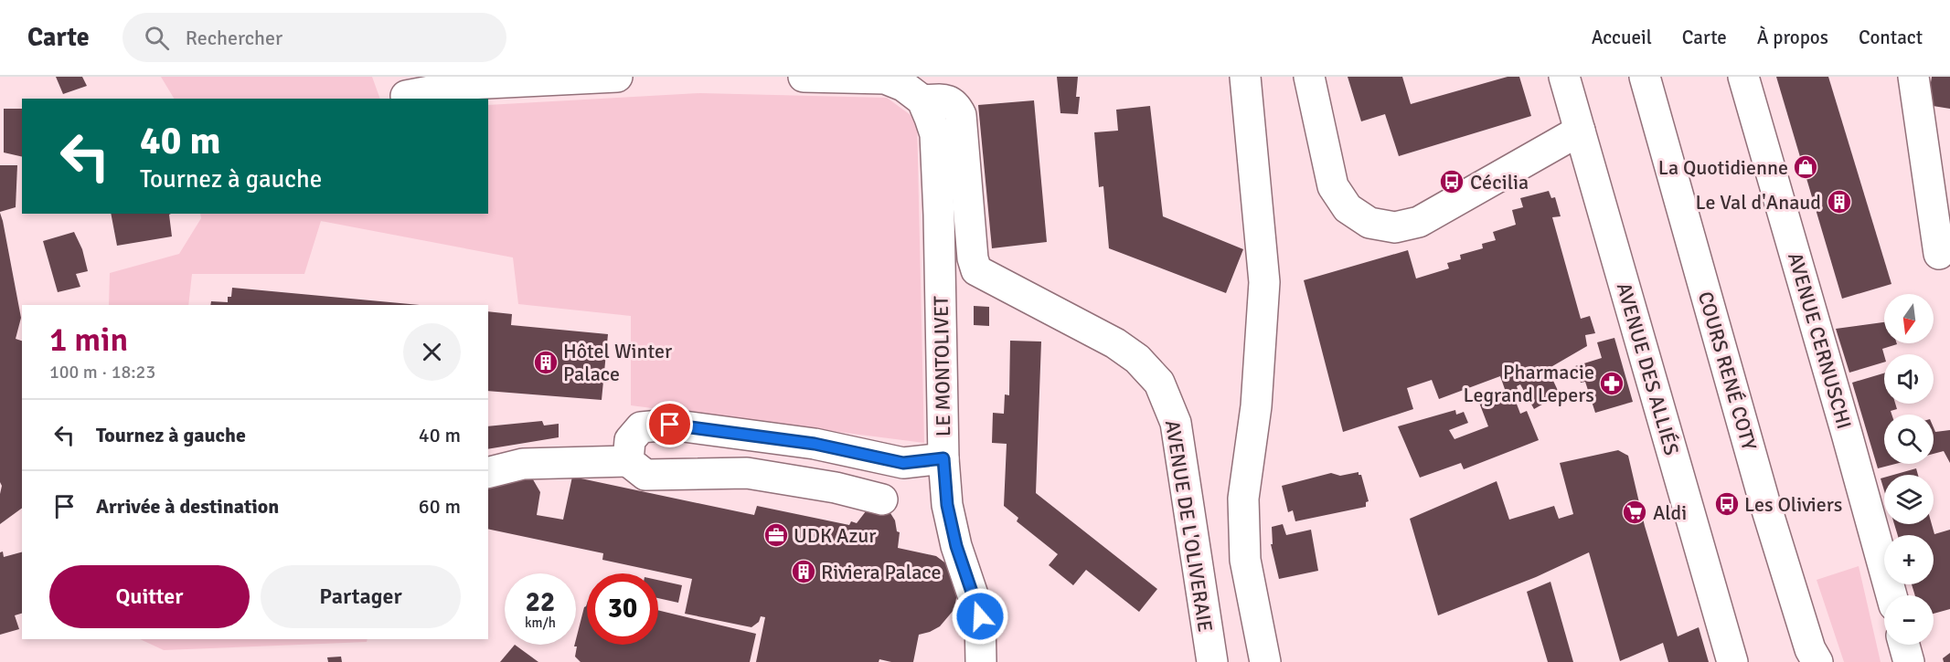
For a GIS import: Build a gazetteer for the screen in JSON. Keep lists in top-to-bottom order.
{
  "streets": {
    "street": [
      "AVENUE CERNUSCHI",
      "LE MONTOLIVET",
      "AVENUE DES ALLIÉS",
      "COURS RENÉ COTY",
      "AVENUE DE L'OLIVERAIE"
    ]
  },
  "crossings": [
    ["LE MONTOLIVET", "AVENUE DE L'OLIVERAIE"]
  ],
  "places": {
    "shop": ["La Quotidienne"],
    "bus stop": ["Cécilia", "Les Oliviers"],
    "building": ["Le Val d'Anaud", "Hôtel Winter Palace", "Riviera Palace"],
    "pharmacy": ["Pharmacie Legrand Lepers"],
    "supermarket": ["Aldi"],
    "office": ["UDK Azur"]
  },
  "north": "bottom",
  "page": {
    "header": "Carte",
    "search": "Rechercher",
    "nav": [
      "Accueil",
      "Carte",
      "À propos",
      "Contact"
    ],
    "turn": ["40 m", "Tournez à gauche"],
    "map_buttons": ["+", "−"],
    "heading": ["1 min", "100 m · 18:23"],
    "list": [
      {
        "name": "Tournez à gauche",
        "value": "40 m"
      },
      {
        "name": "Arrivée à destination",
        "value": "60 m"
      }
    ],
    "buttons": ["Quitter", "Partager"],
    "speed": "22 km/h",
    "limit": "30"
  }
}
